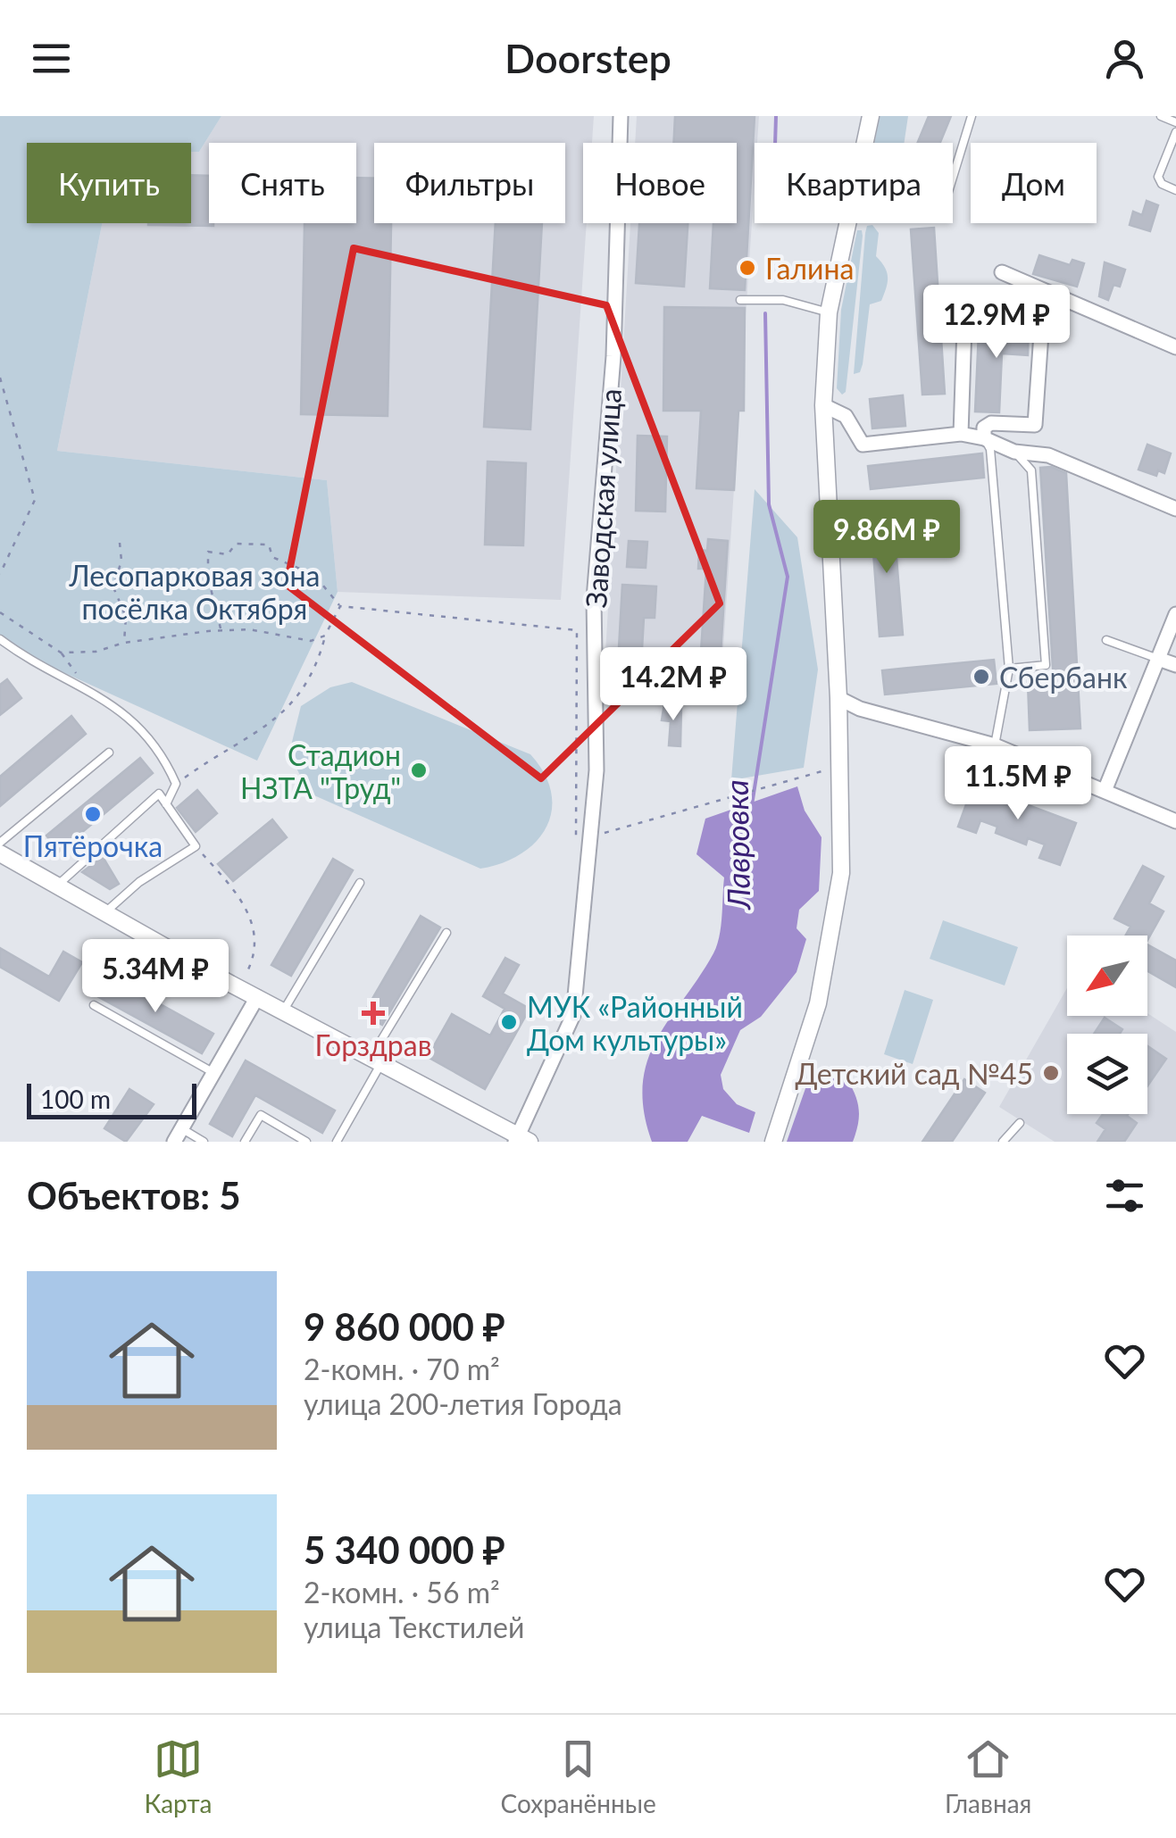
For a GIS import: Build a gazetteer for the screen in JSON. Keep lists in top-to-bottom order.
{
  "streets": {
    "street": ["Заводская улица"]
  },
  "water": ["Лавровка"],
  "parks": ["Лесопарковая зона посёлка Октября"],
  "places": {
    "other": [
      "Галина",
      "Сбербанк",
      "Стадион НЗТА \"Труд\"",
      "Пятёрочка",
      "МУК «Районный Дом культуры»",
      "Детский сад №45"
    ],
    "health": ["Горздрав"]
  },
  "scale_bar": "100 m",
  "north": "bottom left",
  "page": {
    "header": "Doorstep",
    "chip": [
      "Купить",
      "Снять",
      "Фильтры",
      "Новое",
      "Квартира",
      "Дом"
    ],
    "price": [
      "12.9M ₽",
      "9.86M ₽",
      "14.2M ₽",
      "11.5M ₽",
      "5.34M ₽"
    ],
    "scale": "100 m",
    "heading": "Объектов: 5",
    "list": [
      {
        "name": "9 860 000 ₽",
        "note": "2-комн. · 70 m² · улица 200-летия Города"
      },
      {
        "name": "5 340 000 ₽",
        "note": "2-комн. · 56 m² · улица Текстилей"
      }
    ],
    "tabs": ["Карта", "Сохранённые", "Главная"]
  }
}
